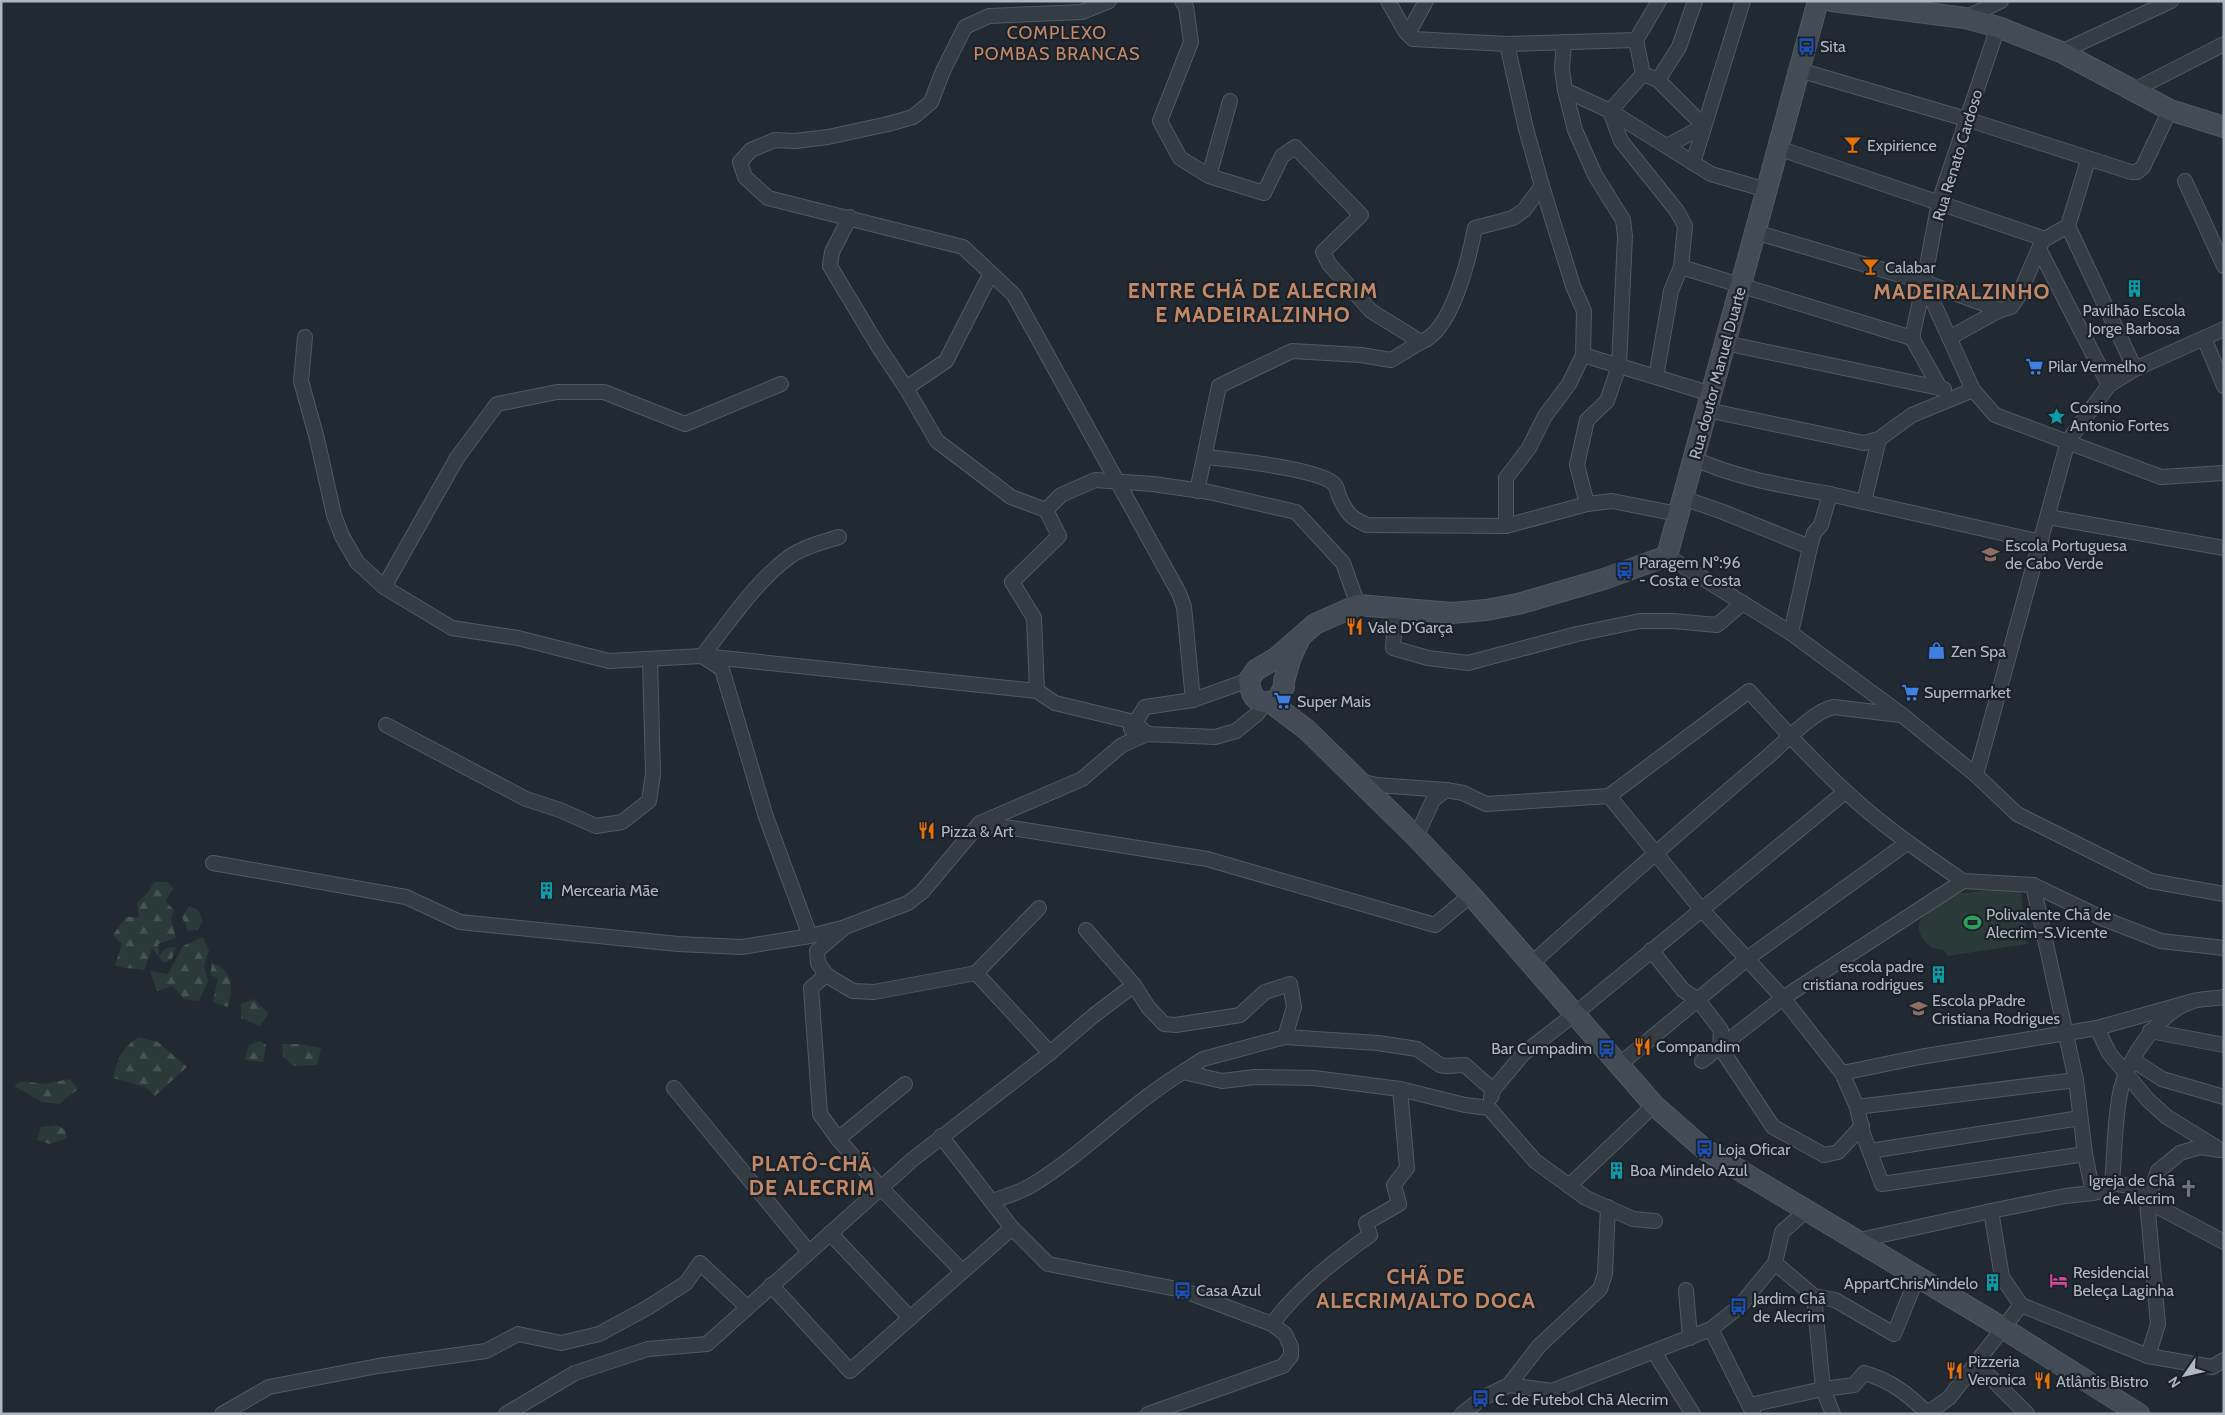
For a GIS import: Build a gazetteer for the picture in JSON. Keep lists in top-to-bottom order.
{
  "streets": {
    "street": ["Rua Renato Cardoso", "Rua doutor Manuel Duarte"]
  },
  "districts": [
    "COMPLEXO POMBAS BRANCAS",
    "ENTRE CHÃ DE ALECRIM E MADEIRALZINHO",
    "MADEIRALZINHO",
    "PLATÔ-CHÃ DE ALECRIM",
    "CHÃ DE ALECRIM/ALTO DOCA"
  ],
  "places": {
    "bus stop": [
      "Sita",
      "Paragem Nº:96 - Costa e Costa",
      "Bar Cumpadim",
      "Loja Oficar",
      "Casa Azul",
      "Jardim Chã de Alecrim",
      "C. de Futebol Chã Alecrim"
    ],
    "bar": ["Expirience", "Calabar"],
    "building": [
      "Pavilhão Escola Jorge Barbosa",
      "Mercearia Mãe",
      "escola padre cristiana rodrigues",
      "Boa Mindelo Azul",
      "AppartChrisMindelo"
    ],
    "supermarket": ["Pilar Vermelho", "Supermarket", "Super Mais"],
    "place": ["Corsino Antonio Fortes"],
    "school or university": ["Escola Portuguesa de Cabo Verde", "Escola pPadre Cristiana Rodrigues"],
    "restaurant": [
      "Vale D'Garça",
      "Pizza & Art",
      "Compandim",
      "Pizzeria Veronica",
      "Atlântis Bistro"
    ],
    "shop": ["Zen Spa"],
    "sports": ["Polivalente Chã de Alecrim-S.Vicente"],
    "church": ["Igreja de Chã de Alecrim"],
    "hotel": ["Residencial Beleça Laginha"]
  },
  "north": "bottom left"
}
